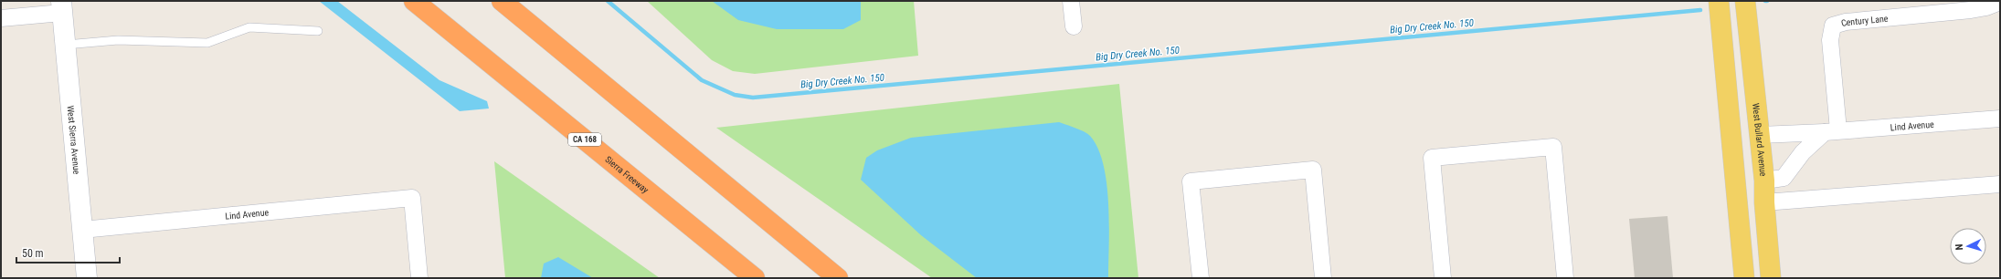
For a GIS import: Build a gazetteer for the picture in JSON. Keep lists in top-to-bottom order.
{
  "streets": {
    "highway": ["CA 168", "Sierra Freeway"],
    "main road": ["West Bullard Avenue"],
    "street": ["Century Lane", "Lind Avenue", "West Sierra Avenue"]
  },
  "crossings": [
    ["Century Lane", "Lind Avenue"],
    ["Lind Avenue", "West Sierra Avenue"],
    ["Lind Avenue", "West Bullard Avenue"]
  ],
  "water": ["Big Dry Creek No. 150"],
  "scale_bar": "50 m",
  "north": "left"
}
